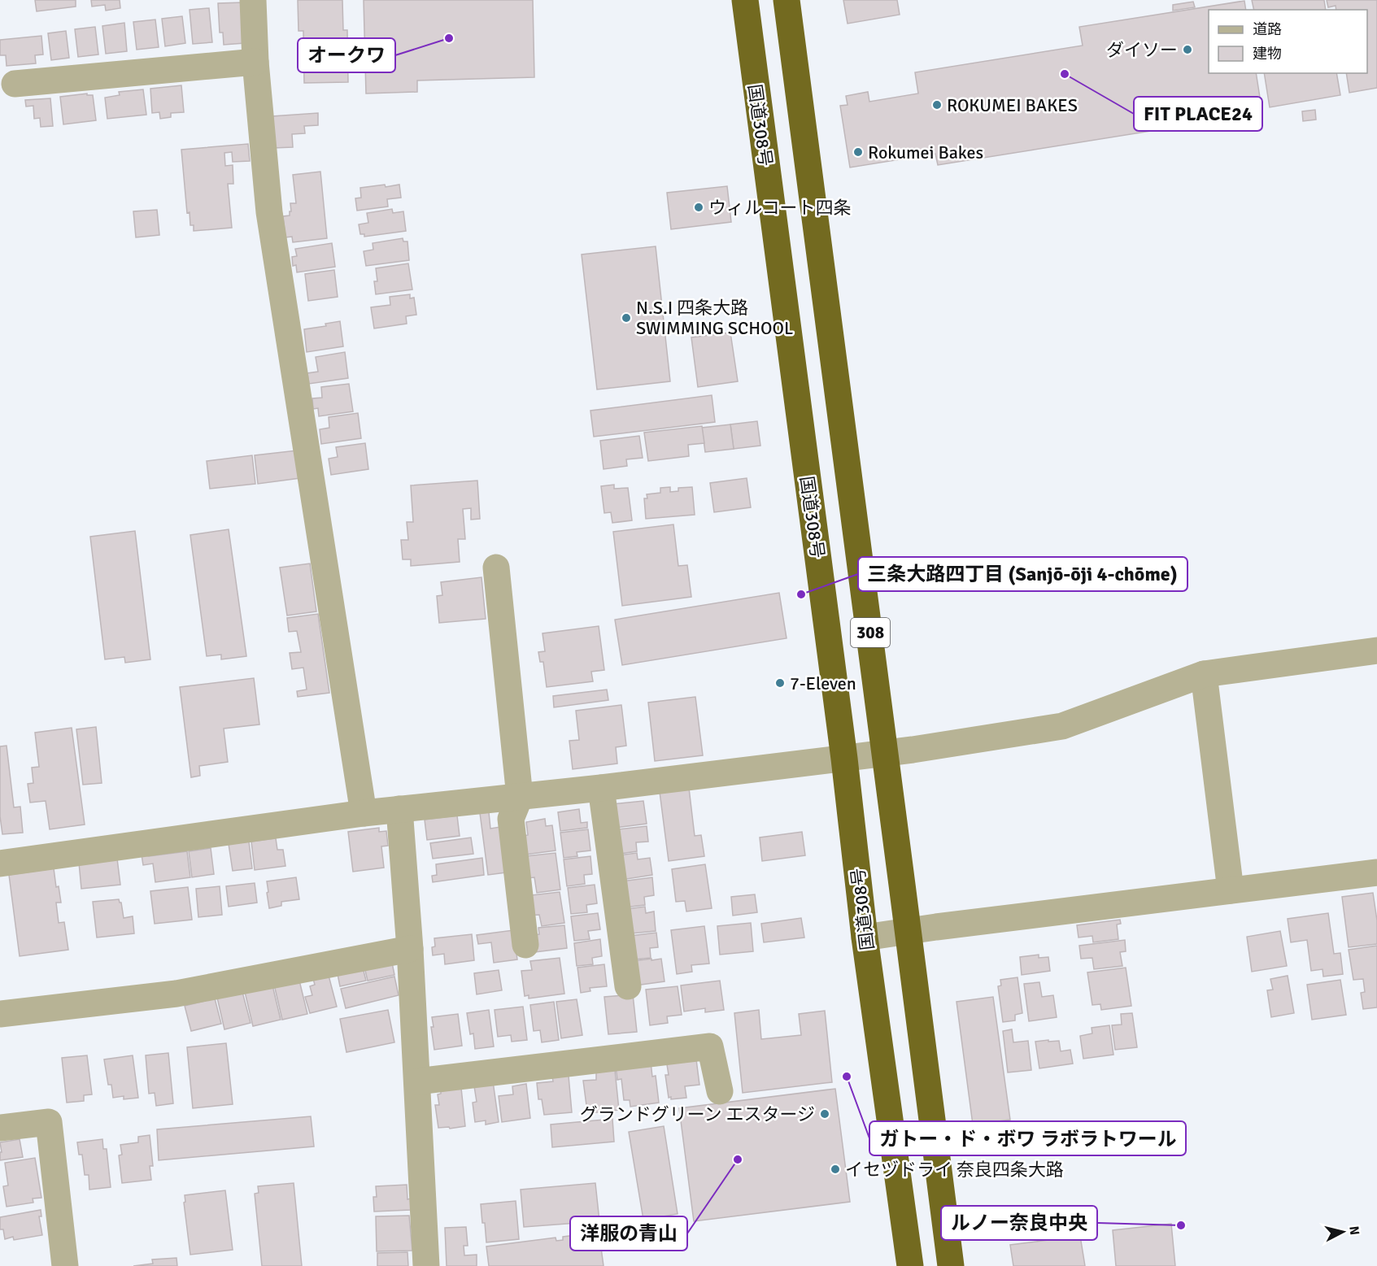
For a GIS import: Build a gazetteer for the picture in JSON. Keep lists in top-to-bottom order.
{
  "streets": {
    "highway": ["国道308号", "308"]
  },
  "places": [
    "オークワ",
    "ダイソー",
    "FIT PLACE24",
    "ROKUMEI BAKES",
    "Rokumei Bakes",
    "ウィルコート四条",
    "N.S.I 四条大路 SWIMMING SCHOOL",
    "三条大路四丁目 (Sanjō-ōji 4-chōme)",
    "7-Eleven",
    "ガトー・ド・ボワ ラボラトワール",
    "グランドグリーン エスタージ",
    "洋服の青山",
    "イセヅドライ 奈良四条大路",
    "ルノー奈良中央"
  ],
  "legend": ["道路", "建物"],
  "north": "right"
}
